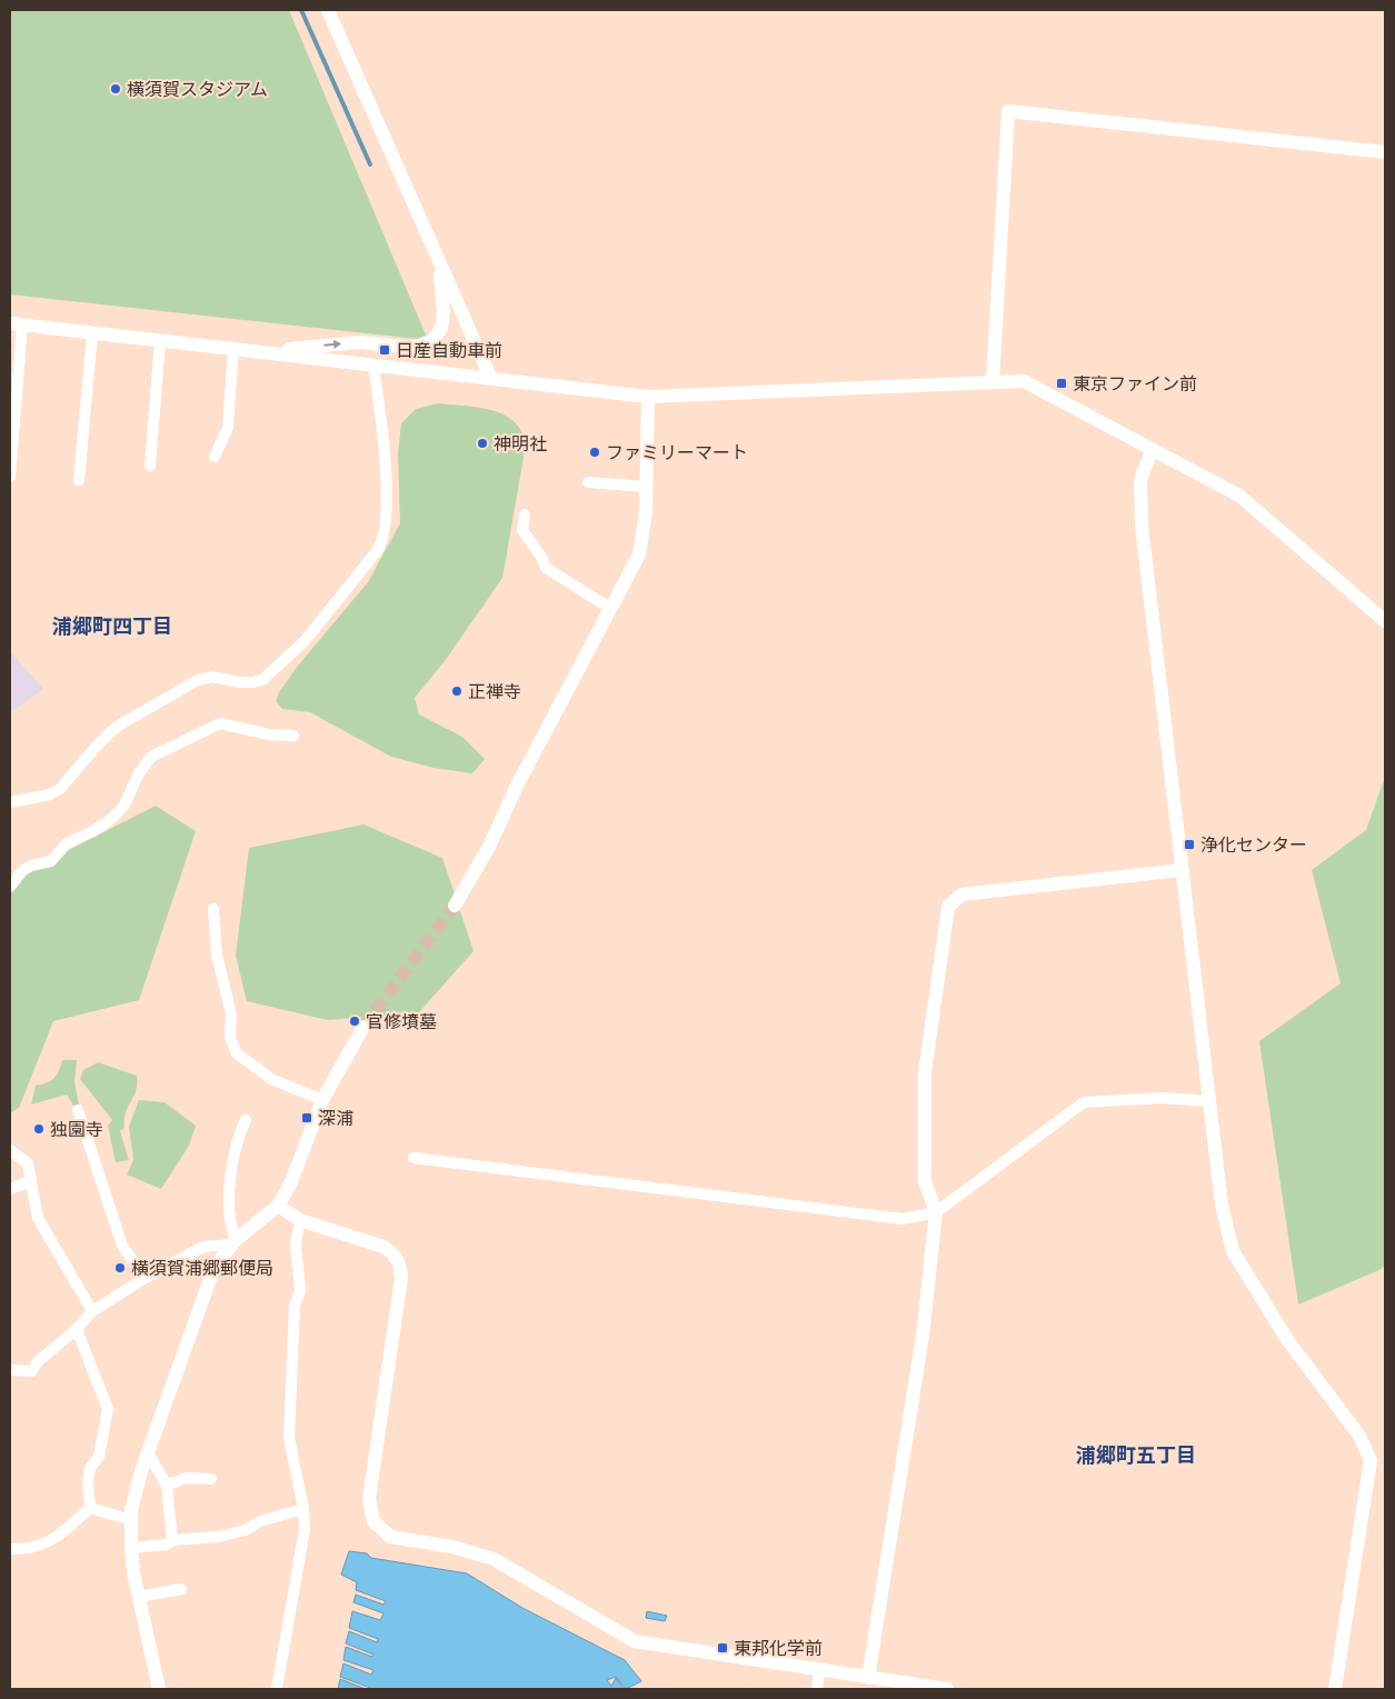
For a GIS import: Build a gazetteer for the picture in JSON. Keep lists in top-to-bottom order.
{
  "districts": ["浦郷町四丁目", "浦郷町五丁目"],
  "places": {
    "other": [
      "横須賀スタジアム",
      "神明社",
      "ファミリーマート",
      "正禅寺",
      "官修墳墓",
      "独園寺",
      "横須賀浦郷郵便局"
    ],
    "transit": [
      "日産自動車前",
      "東京ファイン前",
      "浄化センター",
      "深浦",
      "東邦化学前"
    ]
  }
}
